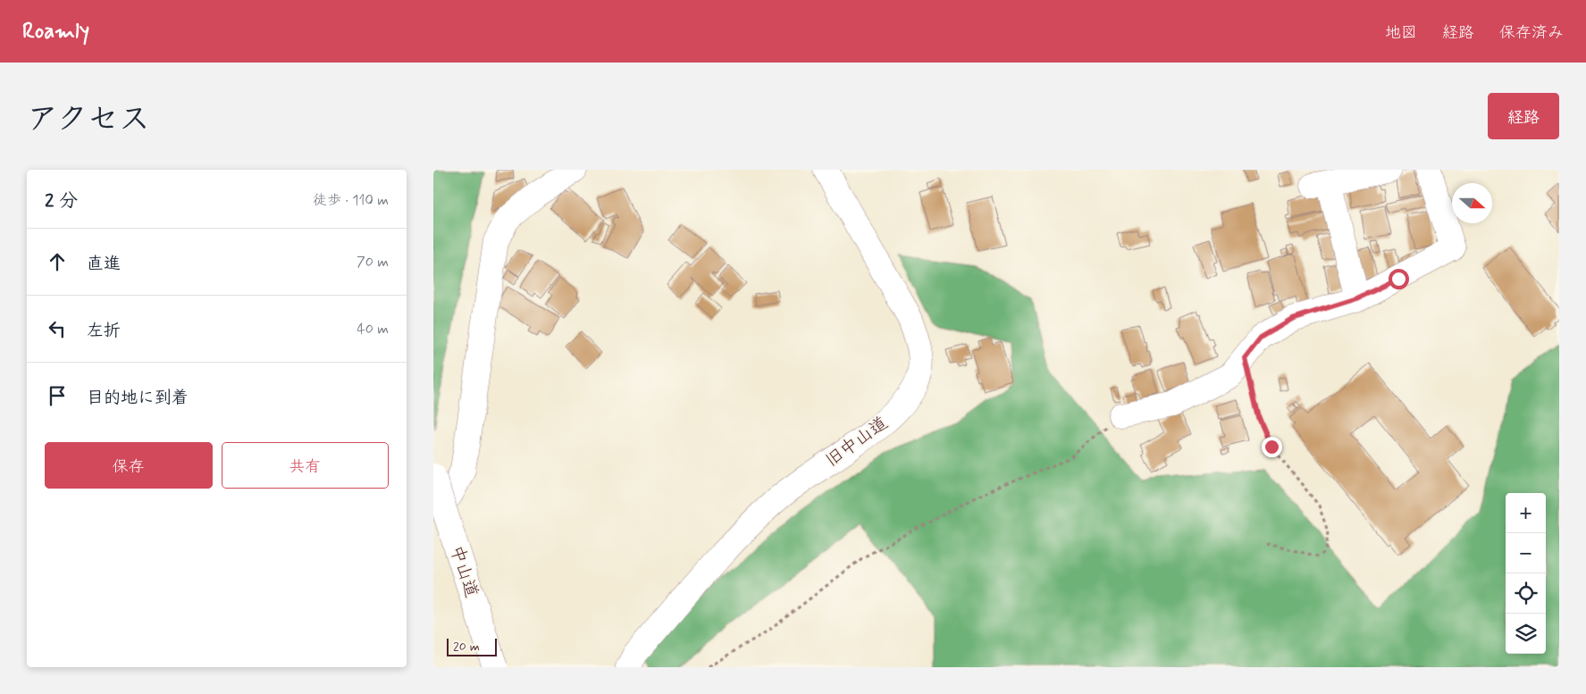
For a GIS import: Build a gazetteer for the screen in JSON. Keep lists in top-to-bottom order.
{
  "streets": {
    "main road": ["旧中山道", "中山道"]
  },
  "scale_bar": "20 m",
  "north": "right",
  "page": {
    "header": "Roamly",
    "nav": ["地図", "経路", "保存済み"],
    "title": "アクセス",
    "buttons": [
      "経路",
      ["保存", "共有"]
    ],
    "heading": ["2 分", "徒歩 · 110 m"],
    "list": [
      ["直進", "70 m"],
      ["左折", "40 m"],
      "目的地に到着"
    ],
    "map_buttons": ["+", "−"],
    "scale": "20 m"
  }
}
